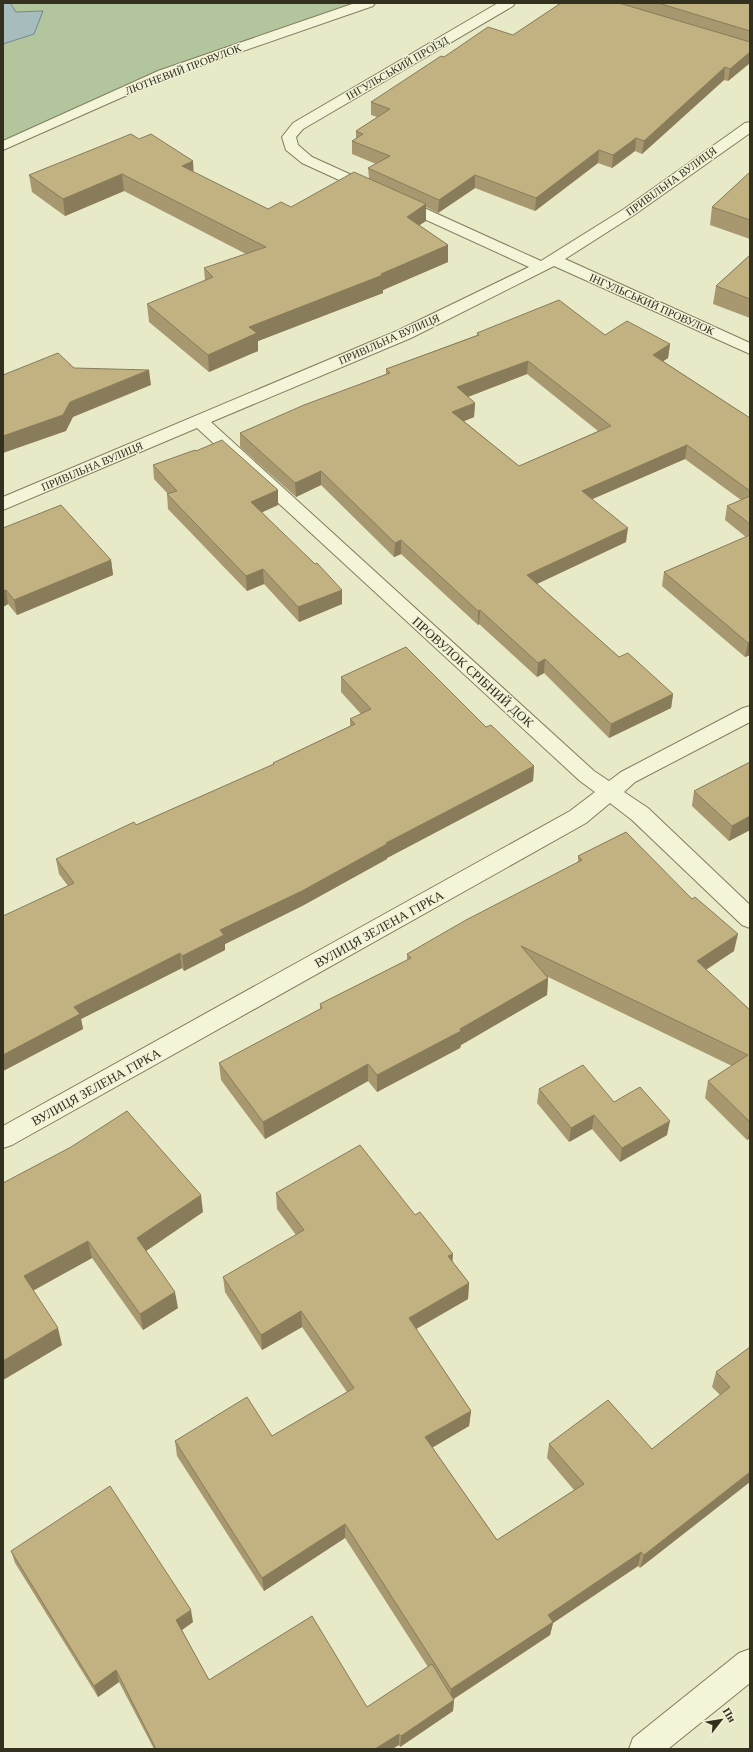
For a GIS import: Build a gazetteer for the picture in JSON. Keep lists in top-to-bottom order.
{
  "streets": {
    "street": [
      "ІНГУЛЬСЬКИЙ ПРОЇЗД",
      "ЛЮТНЕВИЙ ПРОВУЛОК",
      "ПРИВІЛЬНА ВУЛИЦЯ",
      "ІНГУЛЬСЬКИЙ ПРОВУЛОК",
      "ПРОВУЛОК СРІБНИЙ ДОК",
      "ВУЛИЦЯ ЗЕЛЕНА ГІРКА"
    ]
  },
  "crossings": [
    ["ІНГУЛЬСЬКИЙ ПРОЇЗД", "ІНГУЛЬСЬКИЙ ПРОВУЛОК"],
    ["ПРИВІЛЬНА ВУЛИЦЯ", "ІНГУЛЬСЬКИЙ ПРОВУЛОК"],
    ["ПРИВІЛЬНА ВУЛИЦЯ", "ПРОВУЛОК СРІБНИЙ ДОК"],
    ["ПРОВУЛОК СРІБНИЙ ДОК", "ВУЛИЦЯ ЗЕЛЕНА ГІРКА"]
  ],
  "north": "top right"
}
